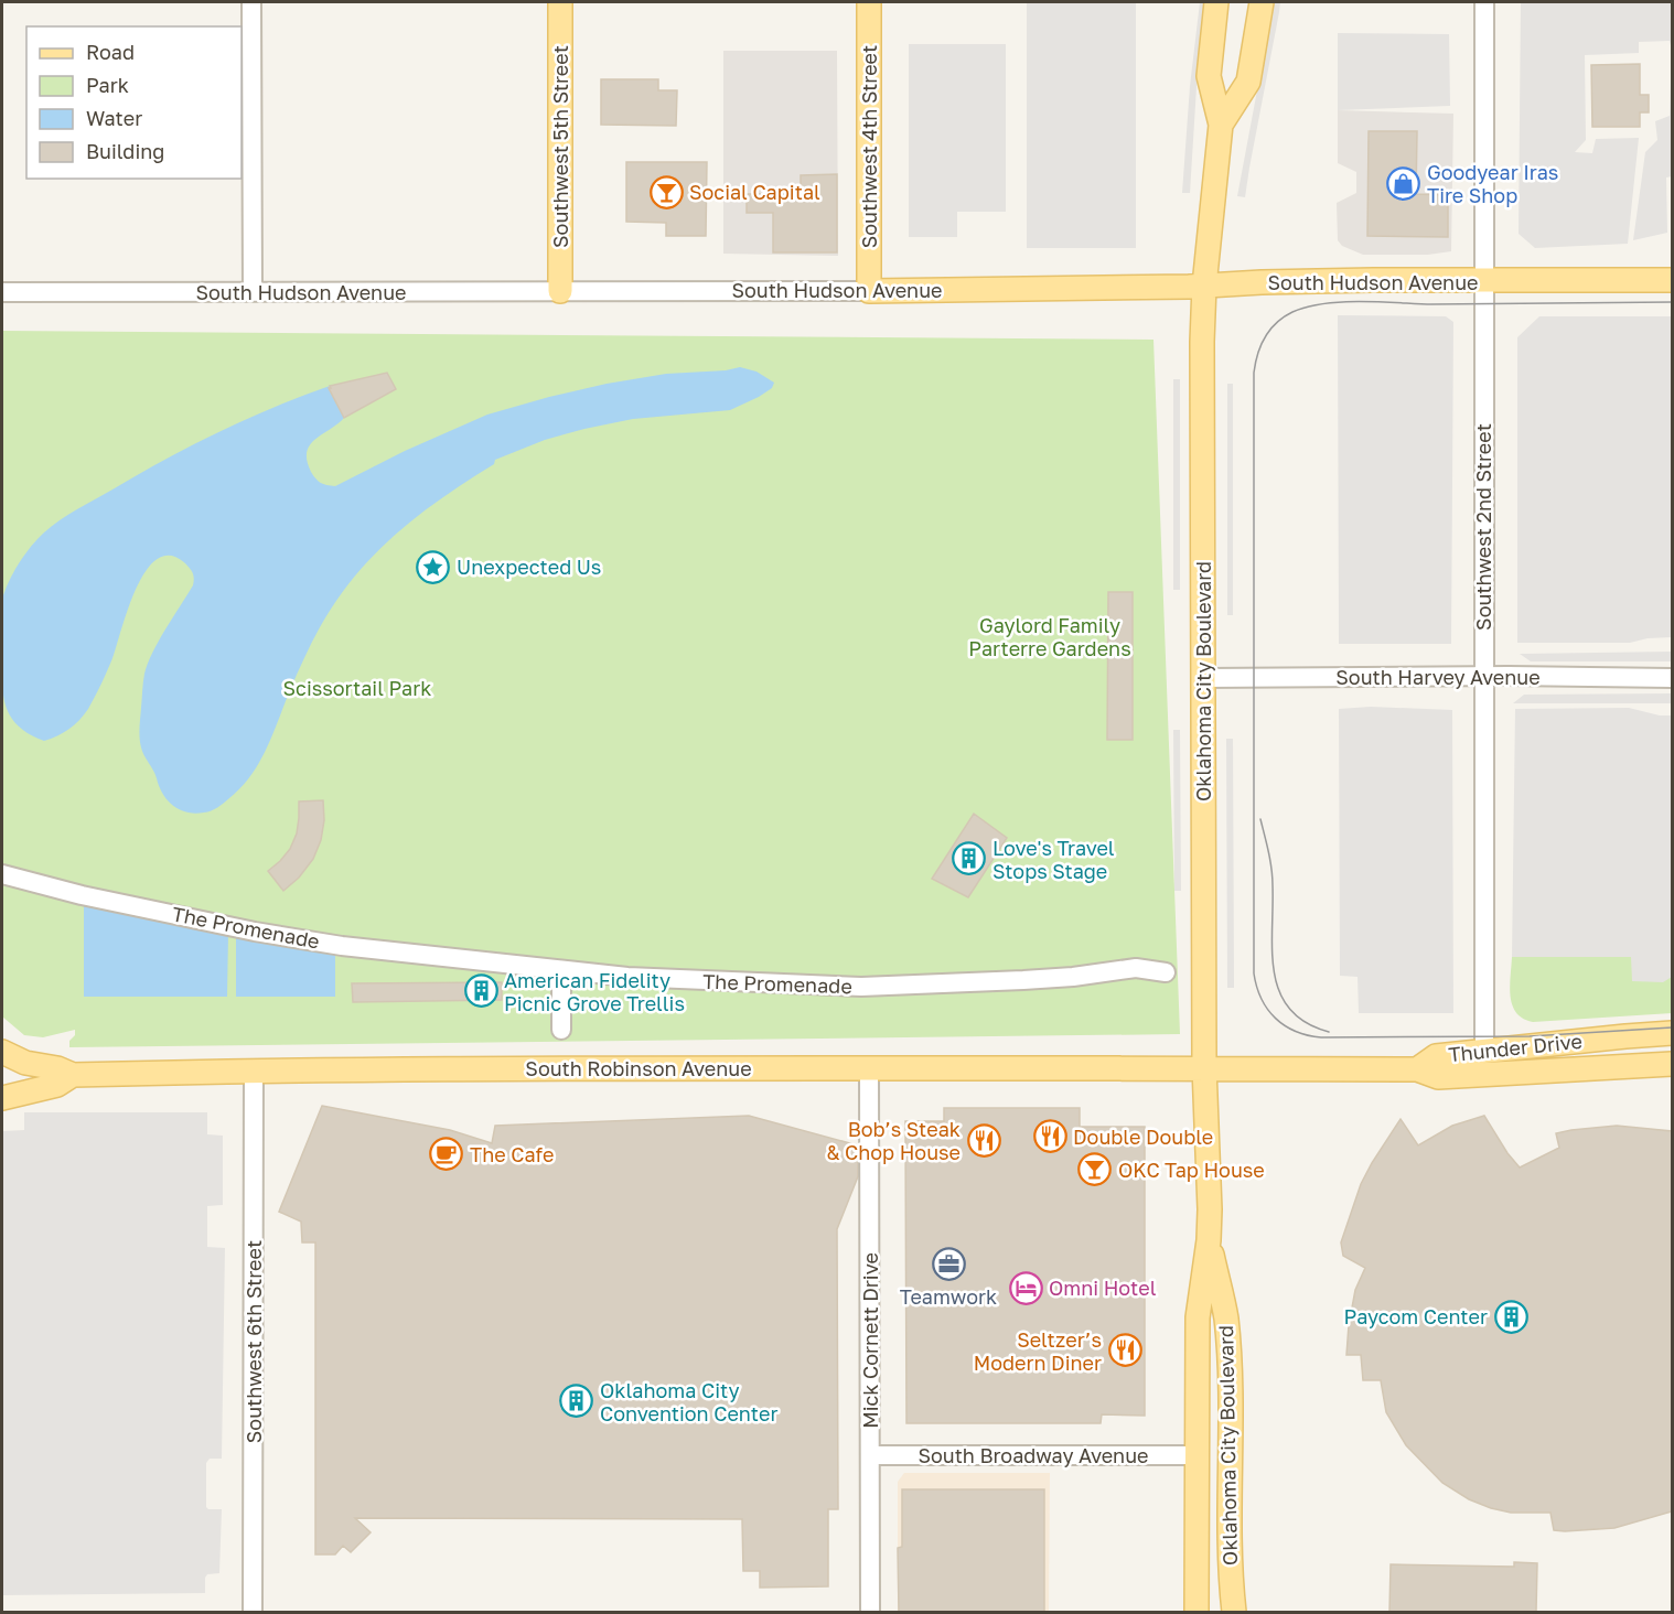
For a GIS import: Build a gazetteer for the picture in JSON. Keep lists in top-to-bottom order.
{
  "streets": {
    "main road": [
      "Southwest 5th Street",
      "Southwest 4th Street",
      "South Hudson Avenue",
      "Oklahoma City Boulevard",
      "Thunder Drive",
      "South Robinson Avenue"
    ],
    "street": [
      "Southwest 2nd Street",
      "South Harvey Avenue",
      "The Promenade",
      "Mick Cornett Drive",
      "Southwest 6th Street",
      "South Broadway Avenue"
    ]
  },
  "crossings": [
    ["Southwest 5th Street", "South Hudson Avenue"],
    ["Southwest 4th Street", "South Hudson Avenue"],
    ["South Hudson Avenue", "Southwest 2nd Street"],
    ["South Hudson Avenue", "Oklahoma City Boulevard"],
    ["Southwest 2nd Street", "South Harvey Avenue"],
    ["Southwest 2nd Street", "Thunder Drive"],
    ["South Harvey Avenue", "Oklahoma City Boulevard"],
    ["Oklahoma City Boulevard", "Thunder Drive"],
    ["Oklahoma City Boulevard", "South Robinson Avenue"],
    ["Oklahoma City Boulevard", "South Broadway Avenue"],
    ["Thunder Drive", "South Robinson Avenue"],
    ["South Robinson Avenue", "Mick Cornett Drive"],
    ["South Robinson Avenue", "Southwest 6th Street"],
    ["Mick Cornett Drive", "South Broadway Avenue"]
  ],
  "parks": ["Gaylord Family Parterre Gardens", "Scissortail Park"],
  "places": {
    "shop": ["Goodyear Iras Tire Shop"],
    "bar": ["Social Capital", "OKC Tap House"],
    "place": ["Unexpected Us"],
    "building": [
      "Love's Travel Stops Stage",
      "American Fidelity Picnic Grove Trellis",
      "Paycom Center",
      "Oklahoma City Convention Center"
    ],
    "restaurant": ["Double Double", "Bob’s Steak & Chop House", "Seltzer’s Modern Diner"],
    "cafe": ["The Cafe"],
    "office": ["Teamwork"],
    "hotel": ["Omni Hotel"]
  },
  "legend": [
    "Road",
    "Park",
    "Water",
    "Building"
  ]
}
